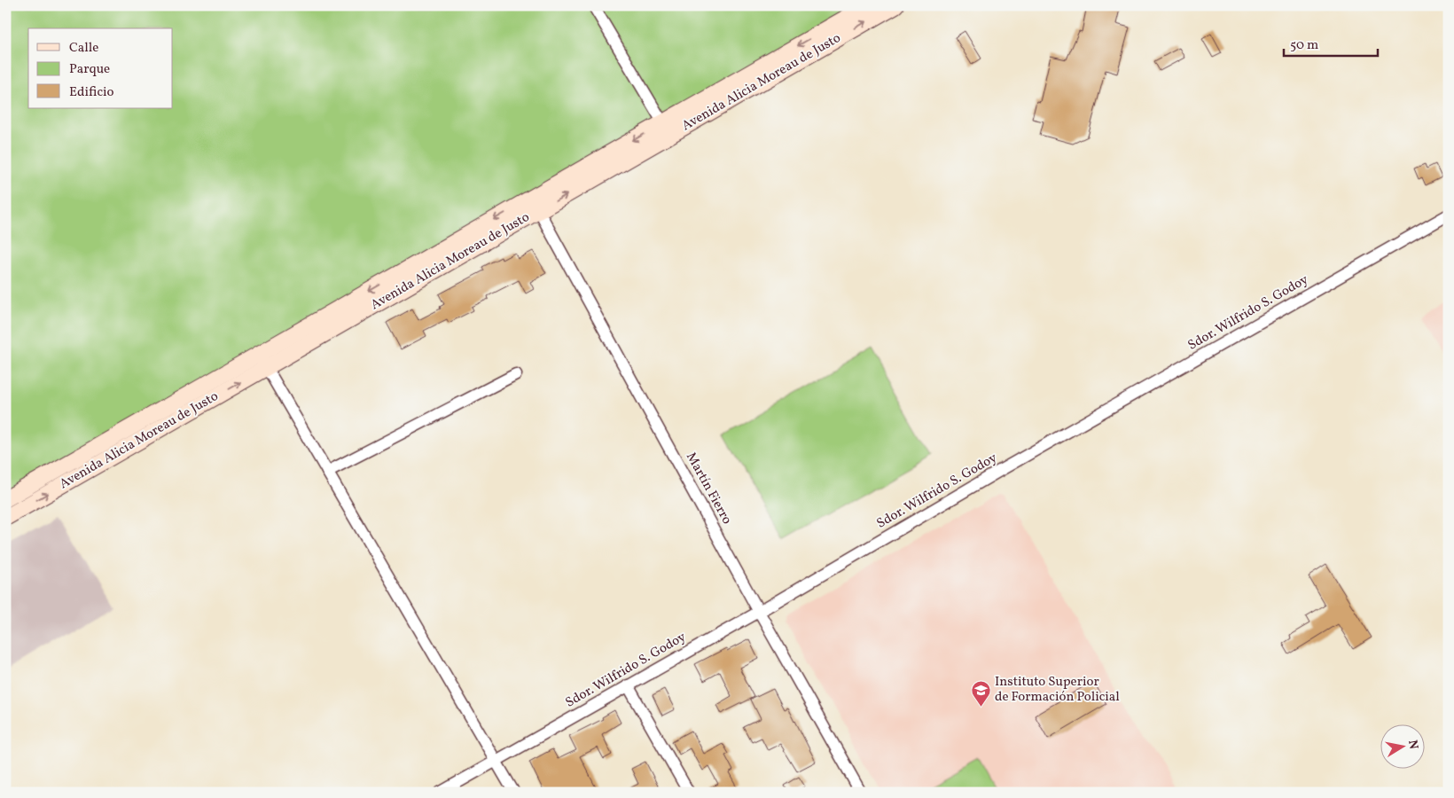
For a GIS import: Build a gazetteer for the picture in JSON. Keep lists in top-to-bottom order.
{
  "streets": {
    "main road": ["Avenida Alicia Moreau de Justo"],
    "street": ["Sdor. Wilfrido S. Godoy", "Martín Fierro"]
  },
  "crossings": [
    ["Avenida Alicia Moreau de Justo", "Martín Fierro"],
    ["Sdor. Wilfrido S. Godoy", "Martín Fierro"]
  ],
  "places": {
    "school or university": ["Instituto Superior de Formación Policial"]
  },
  "legend": ["Calle", "Parque", "Edificio"],
  "scale_bar": "50 m",
  "north": "right"
}
